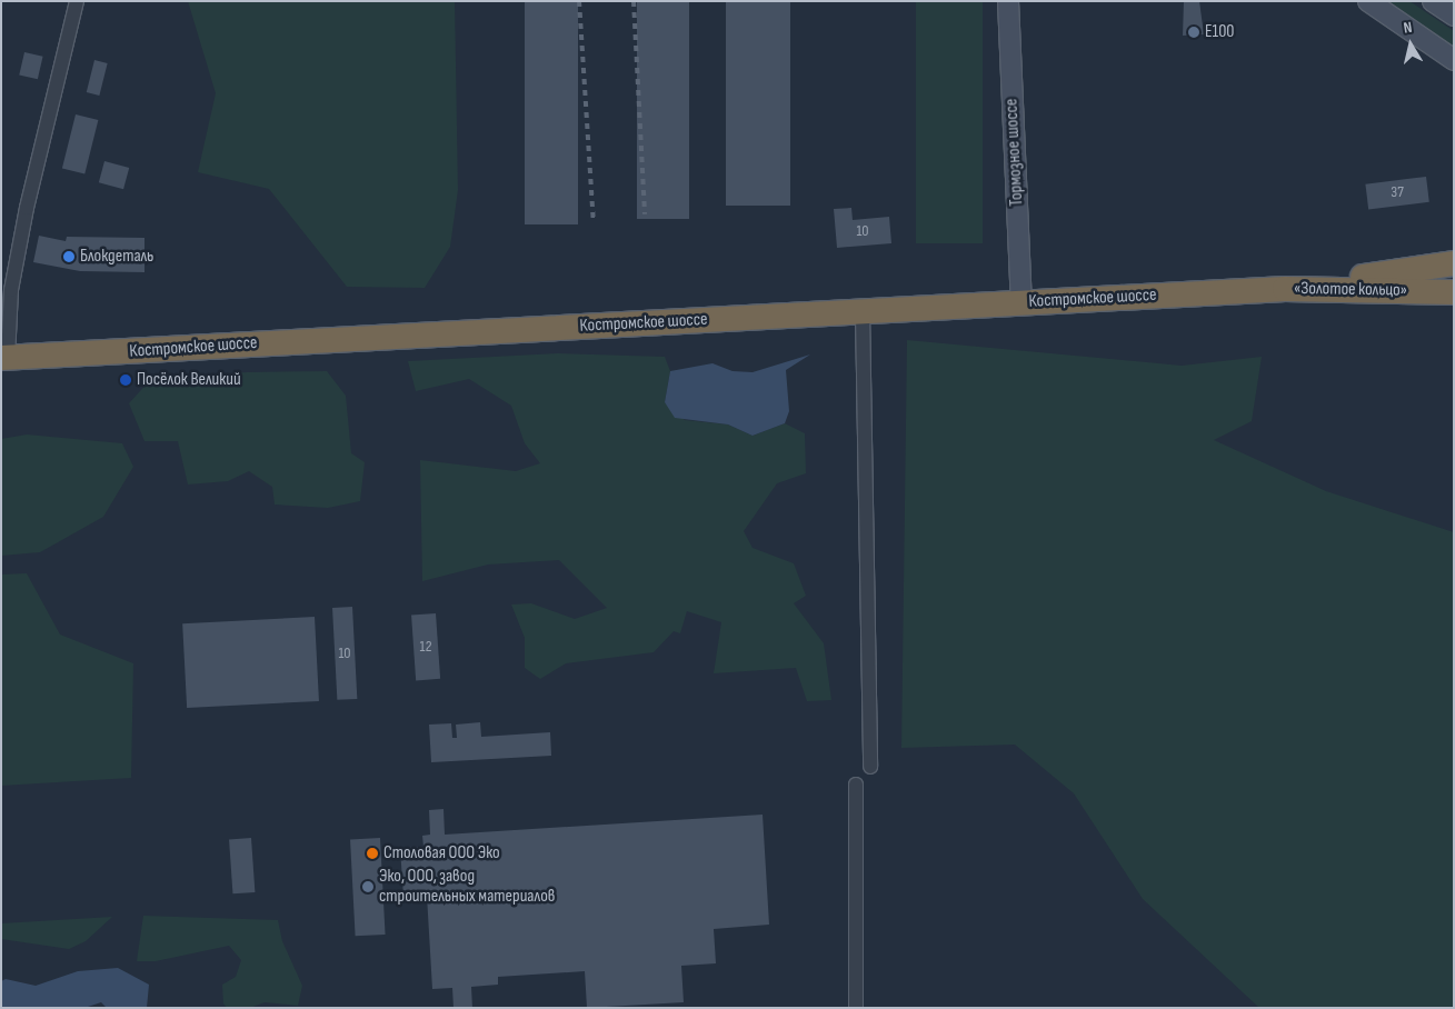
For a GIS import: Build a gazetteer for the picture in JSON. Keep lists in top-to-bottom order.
{
  "streets": {
    "highway": ["«Золотое кольцо»", "Костромское шоссе"],
    "street": ["Тормозное шоссе"]
  },
  "crossings": [
    ["Тормозное шоссе", "Костромское шоссе"],
    ["«Золотое кольцо»", "Костромское шоссе"]
  ],
  "places": [
    "E100",
    "Блокдеталь",
    "Посёлок Великий",
    "Столовая ООО Эко",
    "Эко, ООО, завод строительных материалов"
  ],
  "house_numbers": [
    "37",
    "10",
    "12",
    "10"
  ],
  "north": "top"
}
